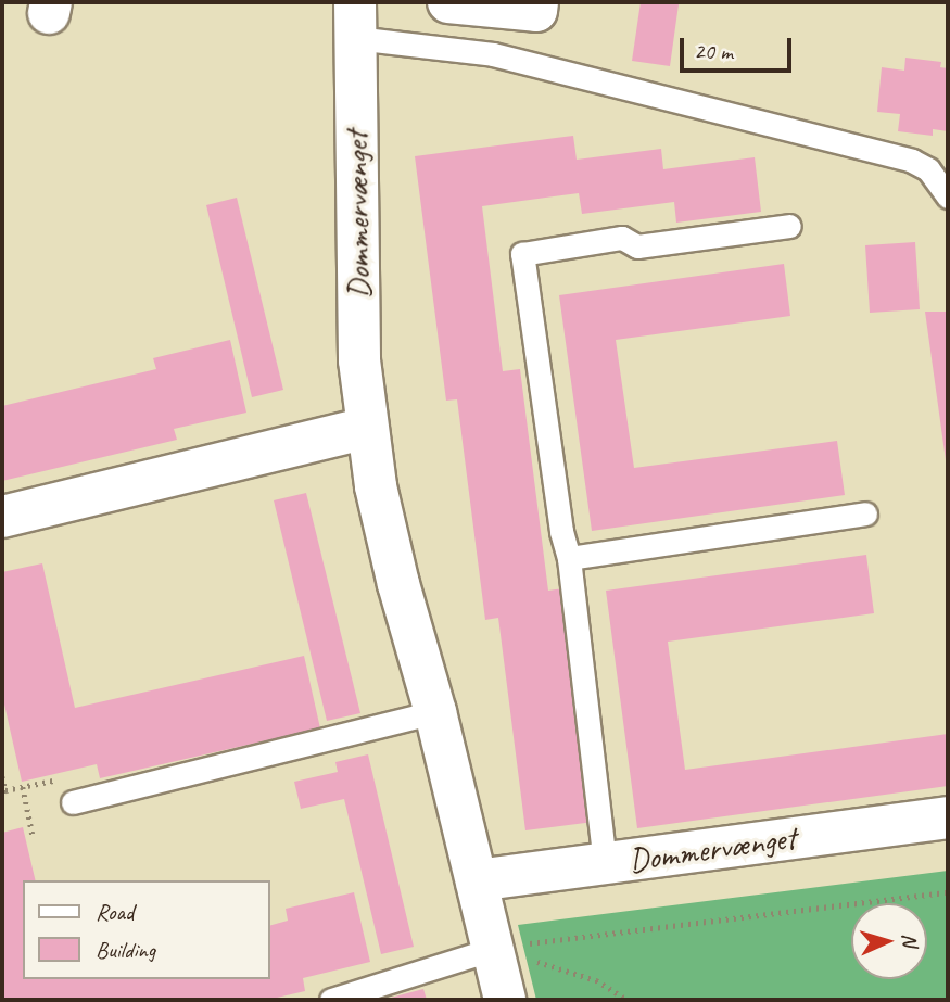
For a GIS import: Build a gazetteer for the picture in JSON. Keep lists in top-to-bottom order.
{
  "streets": {
    "street": ["Dommervænget"]
  },
  "legend": ["Road", "Building"],
  "scale_bar": "20 m",
  "north": "right"
}
